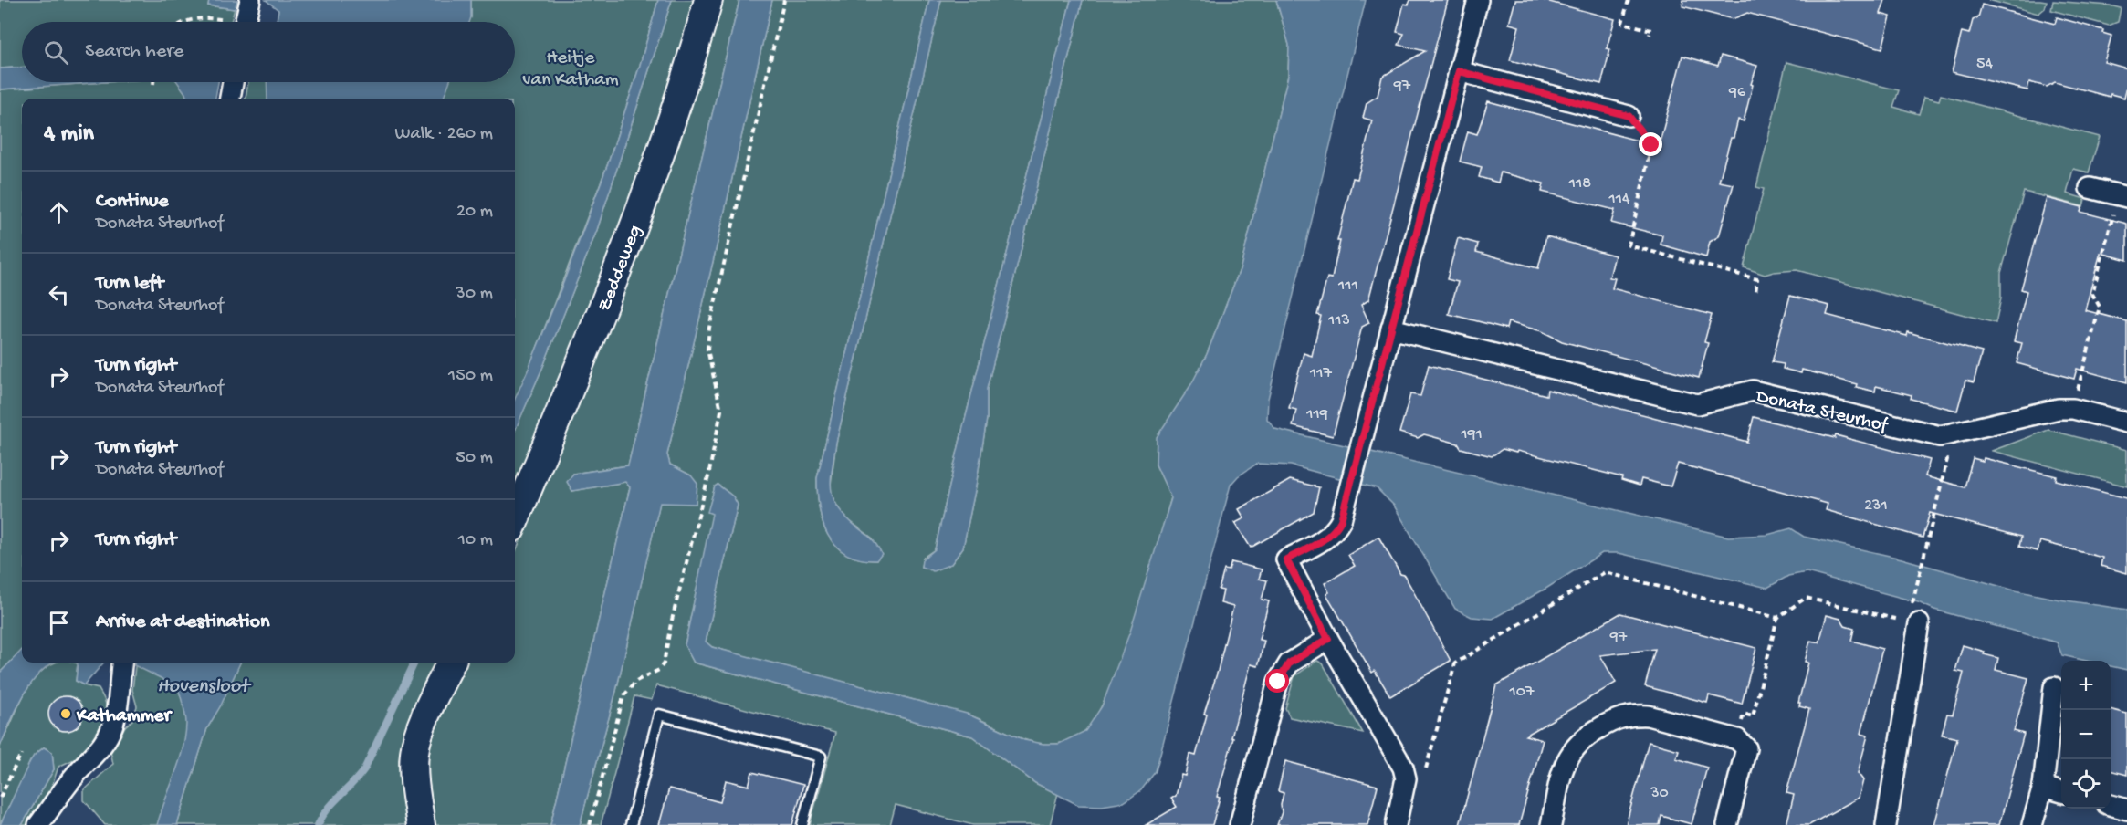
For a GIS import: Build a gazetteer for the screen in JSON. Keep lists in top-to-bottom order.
{
  "streets": {
    "main road": ["Zeddeweg"],
    "street": ["Donata Steurhof"]
  },
  "water": ["Hovensloot"],
  "parks": ["Heitje van Katham"],
  "places": ["Kathammer"],
  "house_numbers": [
    "54",
    "97",
    "96",
    "118",
    "114",
    "111",
    "113",
    "117",
    "119",
    "191",
    "231",
    "97",
    "107",
    "30"
  ],
  "page": {
    "search": "Search here",
    "heading": ["4 min", "Walk · 260 m"],
    "list": [
      ["Continue", "Donata Steurhof", "20 m"],
      ["Turn left", "Donata Steurhof", "30 m"],
      ["Turn right", "Donata Steurhof", "150 m"],
      ["Turn right", "Donata Steurhof", "50 m"],
      ["Turn right", "10 m"],
      "Arrive at destination"
    ],
    "map_buttons": ["+", "−"]
  }
}
